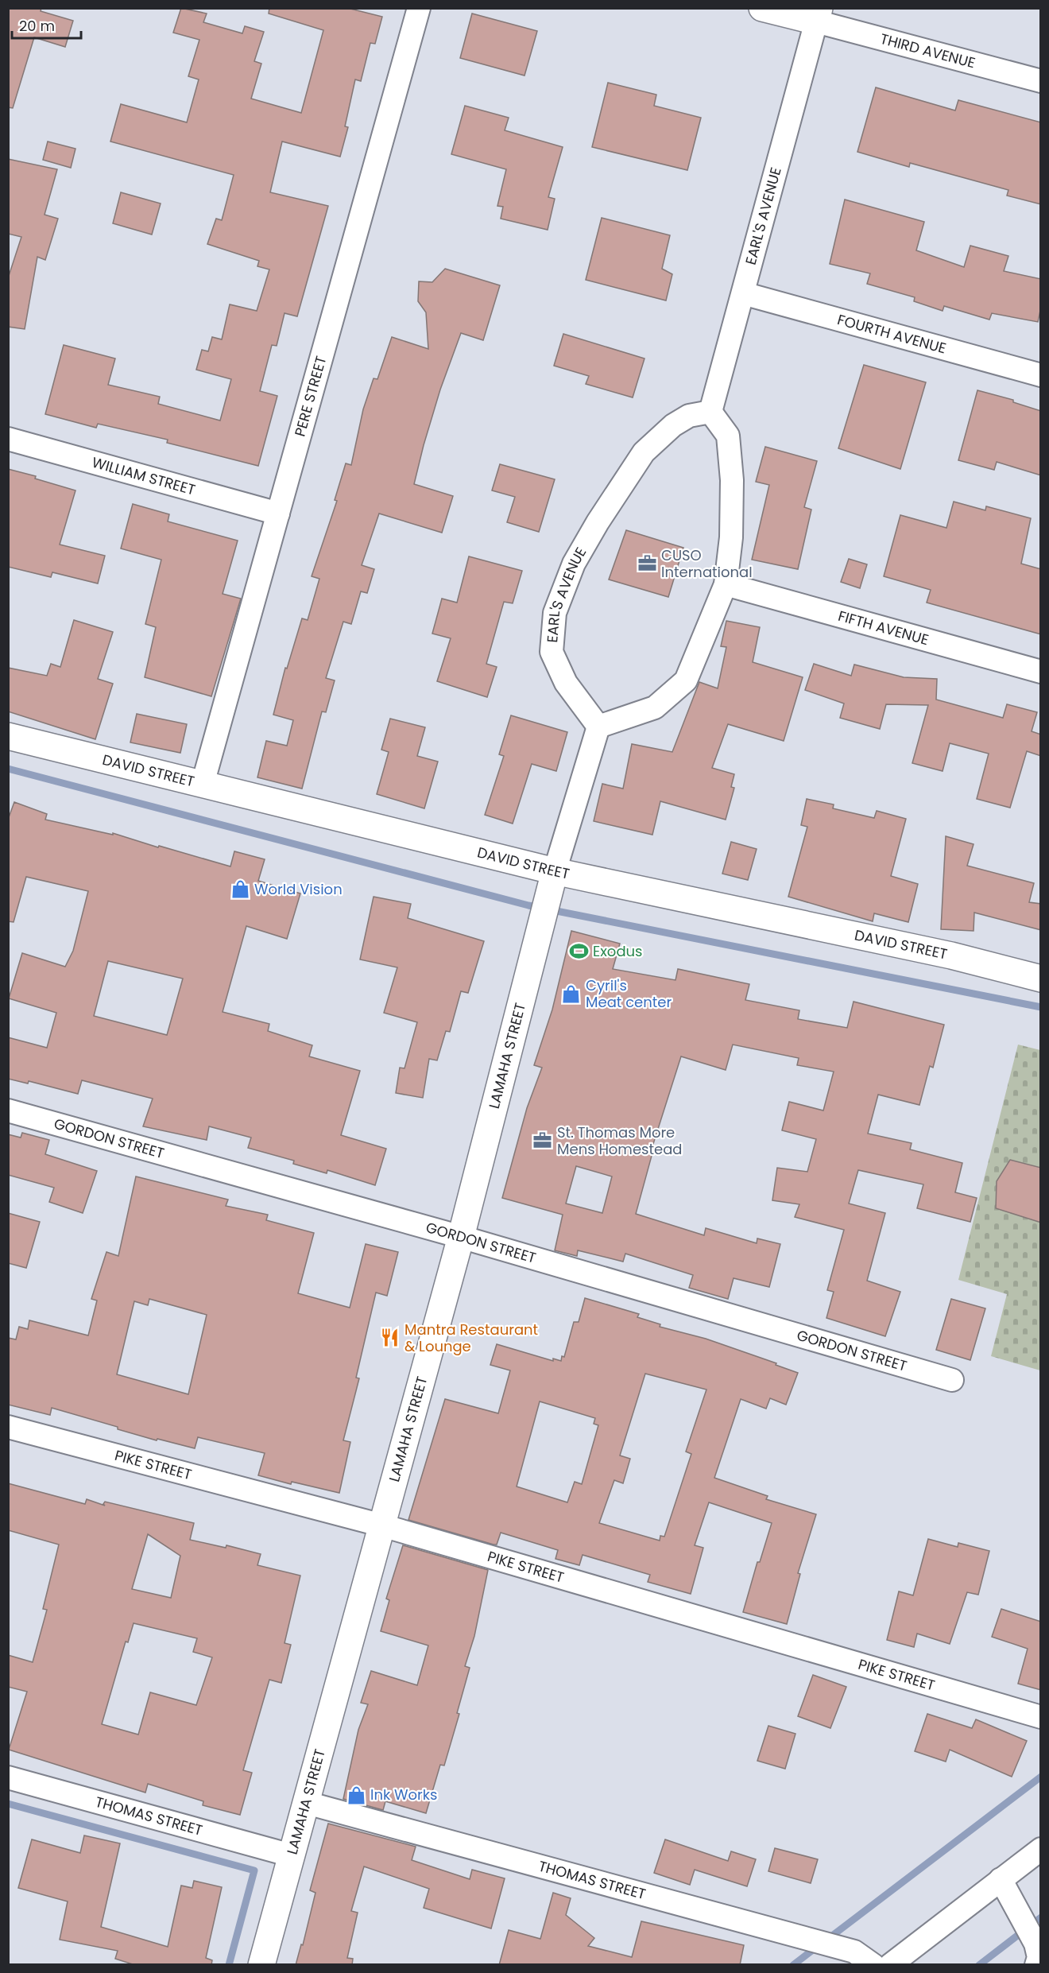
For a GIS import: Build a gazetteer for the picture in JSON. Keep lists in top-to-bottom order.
{
  "streets": {
    "street": [
      "THIRD AVENUE",
      "EARL'S AVENUE",
      "FOURTH AVENUE",
      "PERE STREET",
      "WILLIAM STREET",
      "FIFTH AVENUE",
      "DAVID STREET",
      "LAMAHA STREET",
      "GORDON STREET",
      "PIKE STREET",
      "THOMAS STREET"
    ]
  },
  "crossings": [
    ["THIRD AVENUE", "EARL'S AVENUE"],
    ["EARL'S AVENUE", "FOURTH AVENUE"],
    ["EARL'S AVENUE", "LAMAHA STREET"],
    ["PERE STREET", "WILLIAM STREET"],
    ["PERE STREET", "DAVID STREET"],
    ["DAVID STREET", "LAMAHA STREET"],
    ["LAMAHA STREET", "GORDON STREET"],
    ["LAMAHA STREET", "PIKE STREET"],
    ["LAMAHA STREET", "THOMAS STREET"]
  ],
  "places": {
    "office": ["CUSO International", "St. Thomas More Mens Homestead"],
    "shop": ["World Vision", "Cyril's Meat center", "Ink Works"],
    "sports": ["Exodus"],
    "restaurant": ["Mantra Restaurant & Lounge"]
  },
  "scale_bar": "20 m"
}
